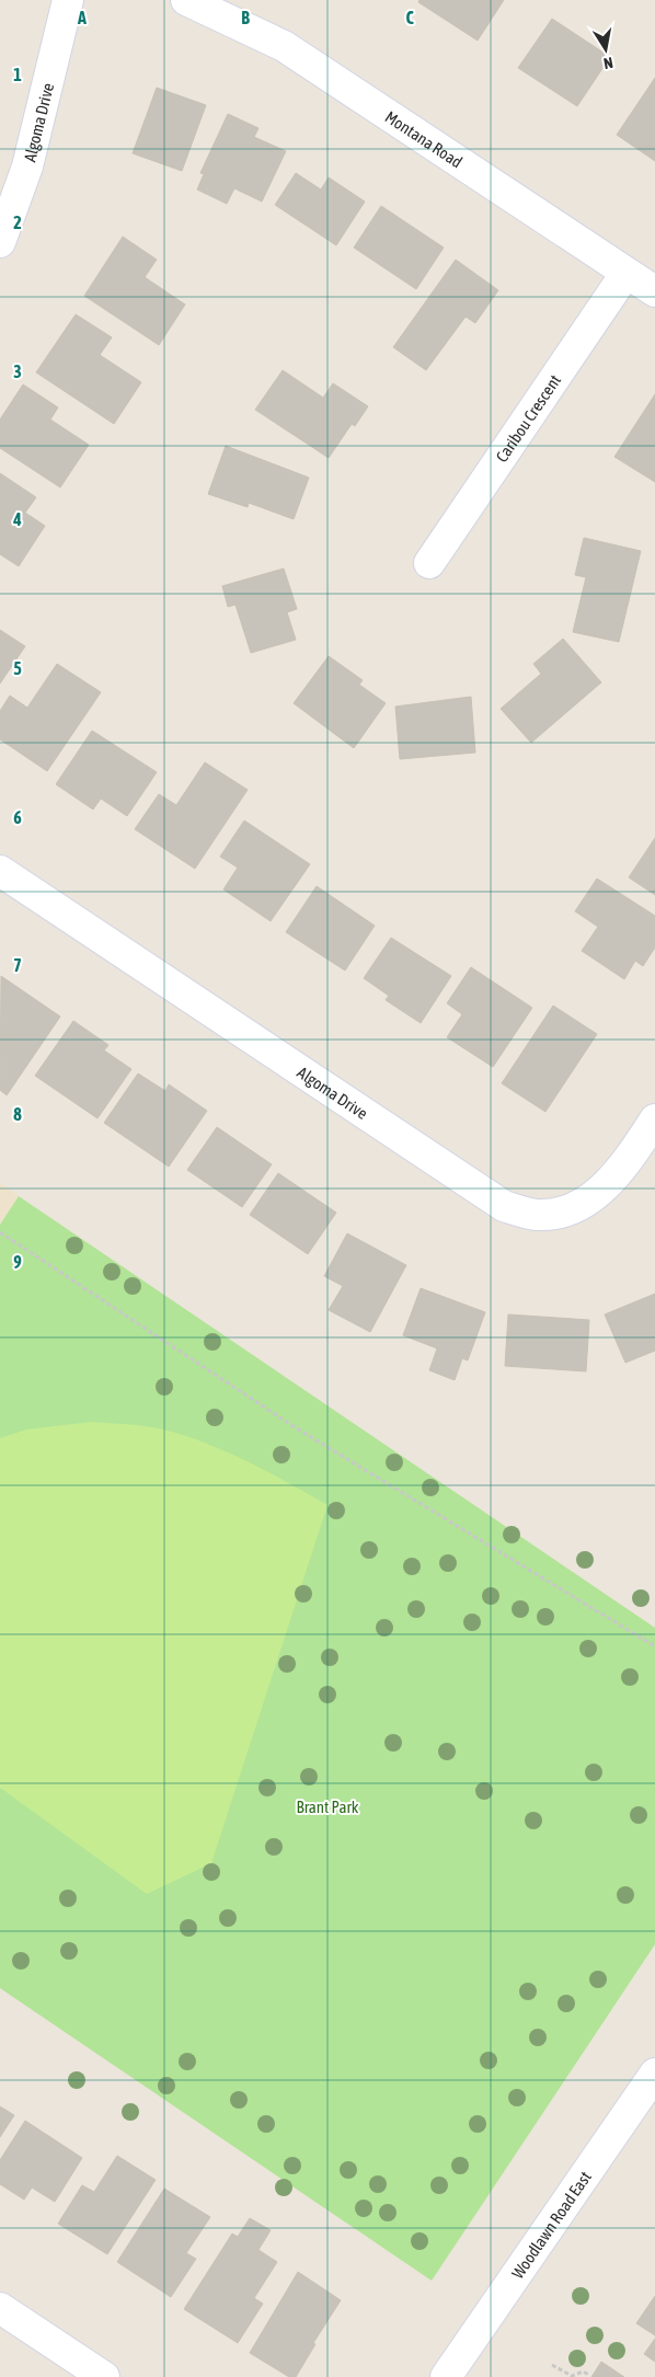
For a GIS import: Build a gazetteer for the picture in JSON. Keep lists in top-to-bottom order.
{
  "streets": {
    "street": [
      "Algoma Drive",
      "Montana Road",
      "Caribou Crescent",
      "Woodlawn Road East"
    ]
  },
  "crossings": [
    ["Montana Road", "Caribou Crescent"]
  ],
  "parks": ["Brant Park"],
  "north": "bottom",
  "grid": {
    "columns": ["A", "B", "C"],
    "rows": [
      "1",
      "2",
      "3",
      "4",
      "5",
      "6",
      "7",
      "8",
      "9"
    ]
  }
}
